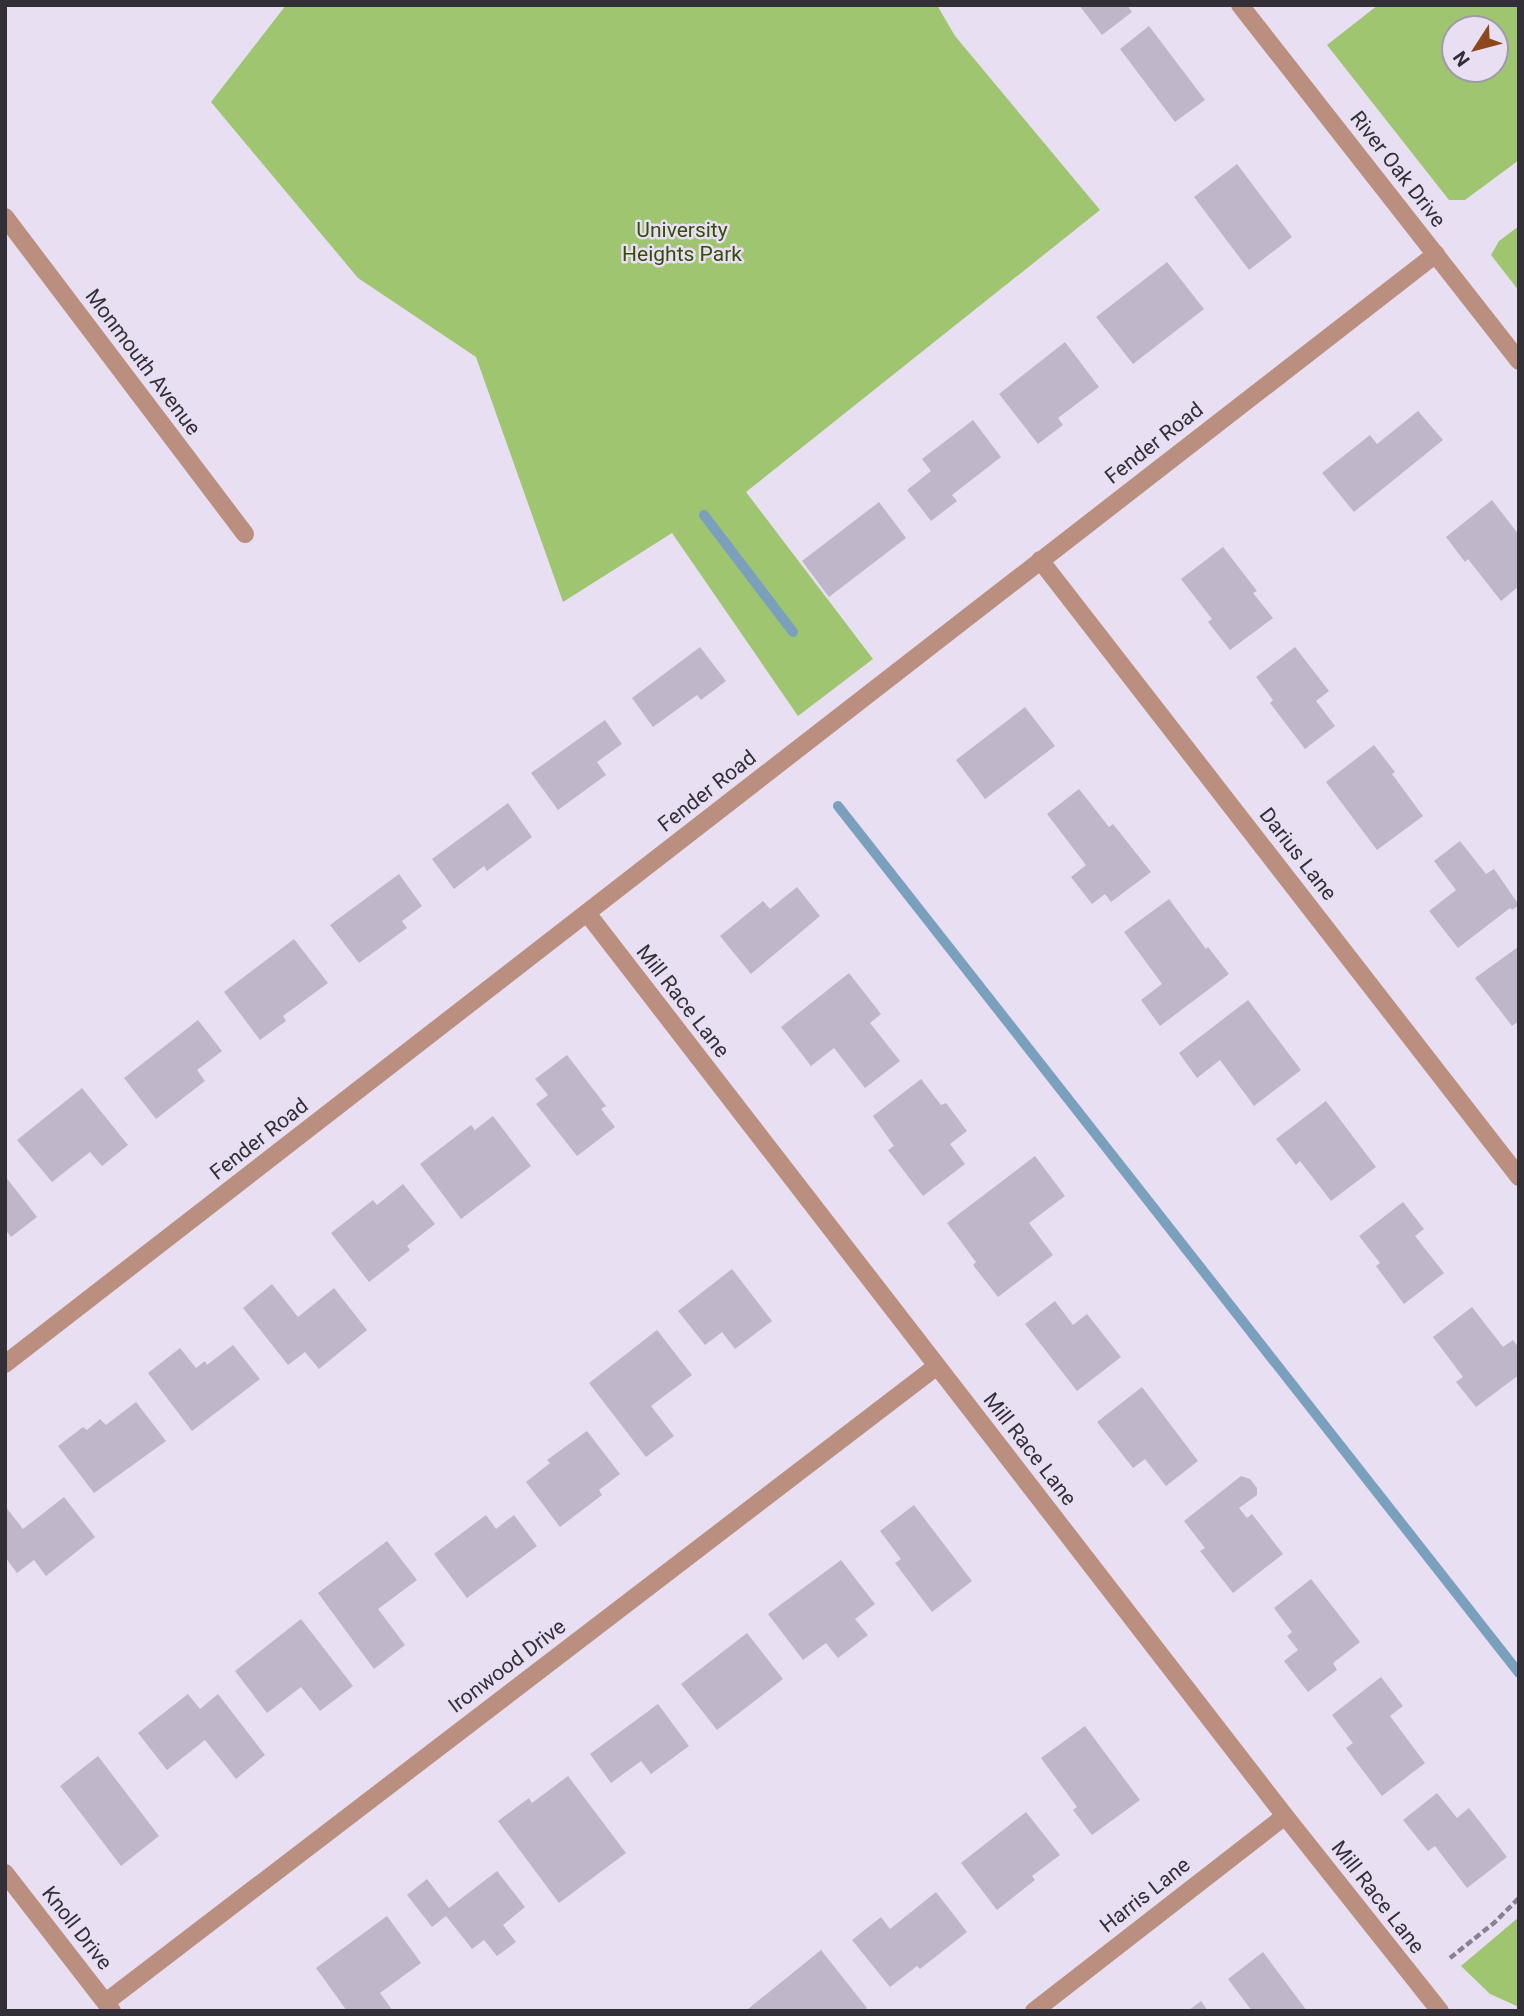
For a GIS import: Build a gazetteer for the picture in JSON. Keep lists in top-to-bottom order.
{
  "streets": {
    "street": [
      "River Oak Drive",
      "Monmouth Avenue",
      "Fender Road",
      "Darius Lane",
      "Mill Race Lane",
      "Ironwood Drive",
      "Harris Lane",
      "Knoll Drive"
    ]
  },
  "crossings": [
    ["River Oak Drive", "Fender Road"],
    ["Fender Road", "Darius Lane"],
    ["Fender Road", "Mill Race Lane"],
    ["Mill Race Lane", "Ironwood Drive"],
    ["Mill Race Lane", "Harris Lane"],
    ["Ironwood Drive", "Knoll Drive"]
  ],
  "parks": ["University Heights Park"],
  "north": "bottom left"
}
